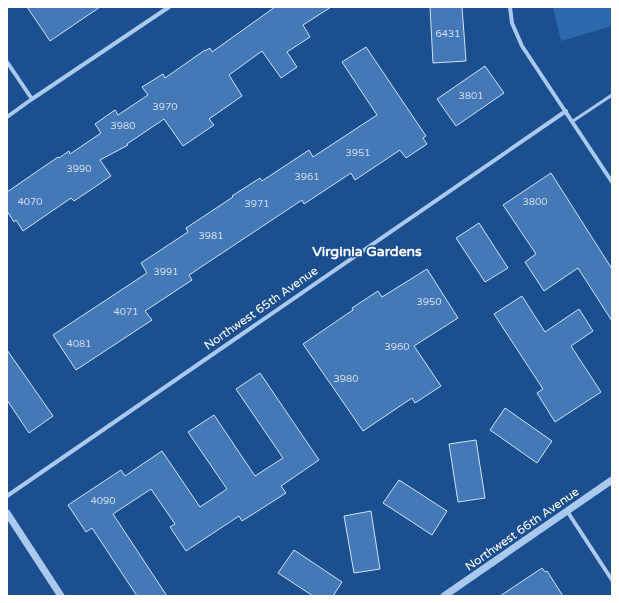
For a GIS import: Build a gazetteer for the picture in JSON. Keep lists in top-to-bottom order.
{
  "streets": {
    "street": ["Northwest 65th Avenue", "Northwest 66th Avenue"]
  },
  "districts": ["Virginia Gardens"],
  "house_numbers": [
    "6431",
    "3801",
    "3970",
    "3980",
    "3951",
    "3990",
    "3961",
    "4070",
    "3800",
    "3971",
    "3981",
    "3991",
    "3950",
    "4071",
    "4081",
    "3960",
    "3980",
    "4090"
  ]
}
